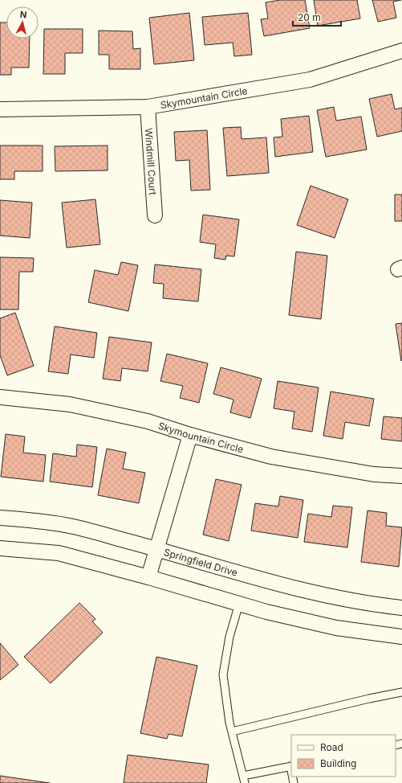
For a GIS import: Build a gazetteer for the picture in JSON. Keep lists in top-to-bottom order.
{
  "streets": {
    "street": ["Skymountain Circle", "Windmill Court", "Springfield Drive"]
  },
  "crossings": [
    ["Skymountain Circle", "Windmill Court"]
  ],
  "legend": ["Road", "Building"],
  "scale_bar": "20 m",
  "north": "top"
}
